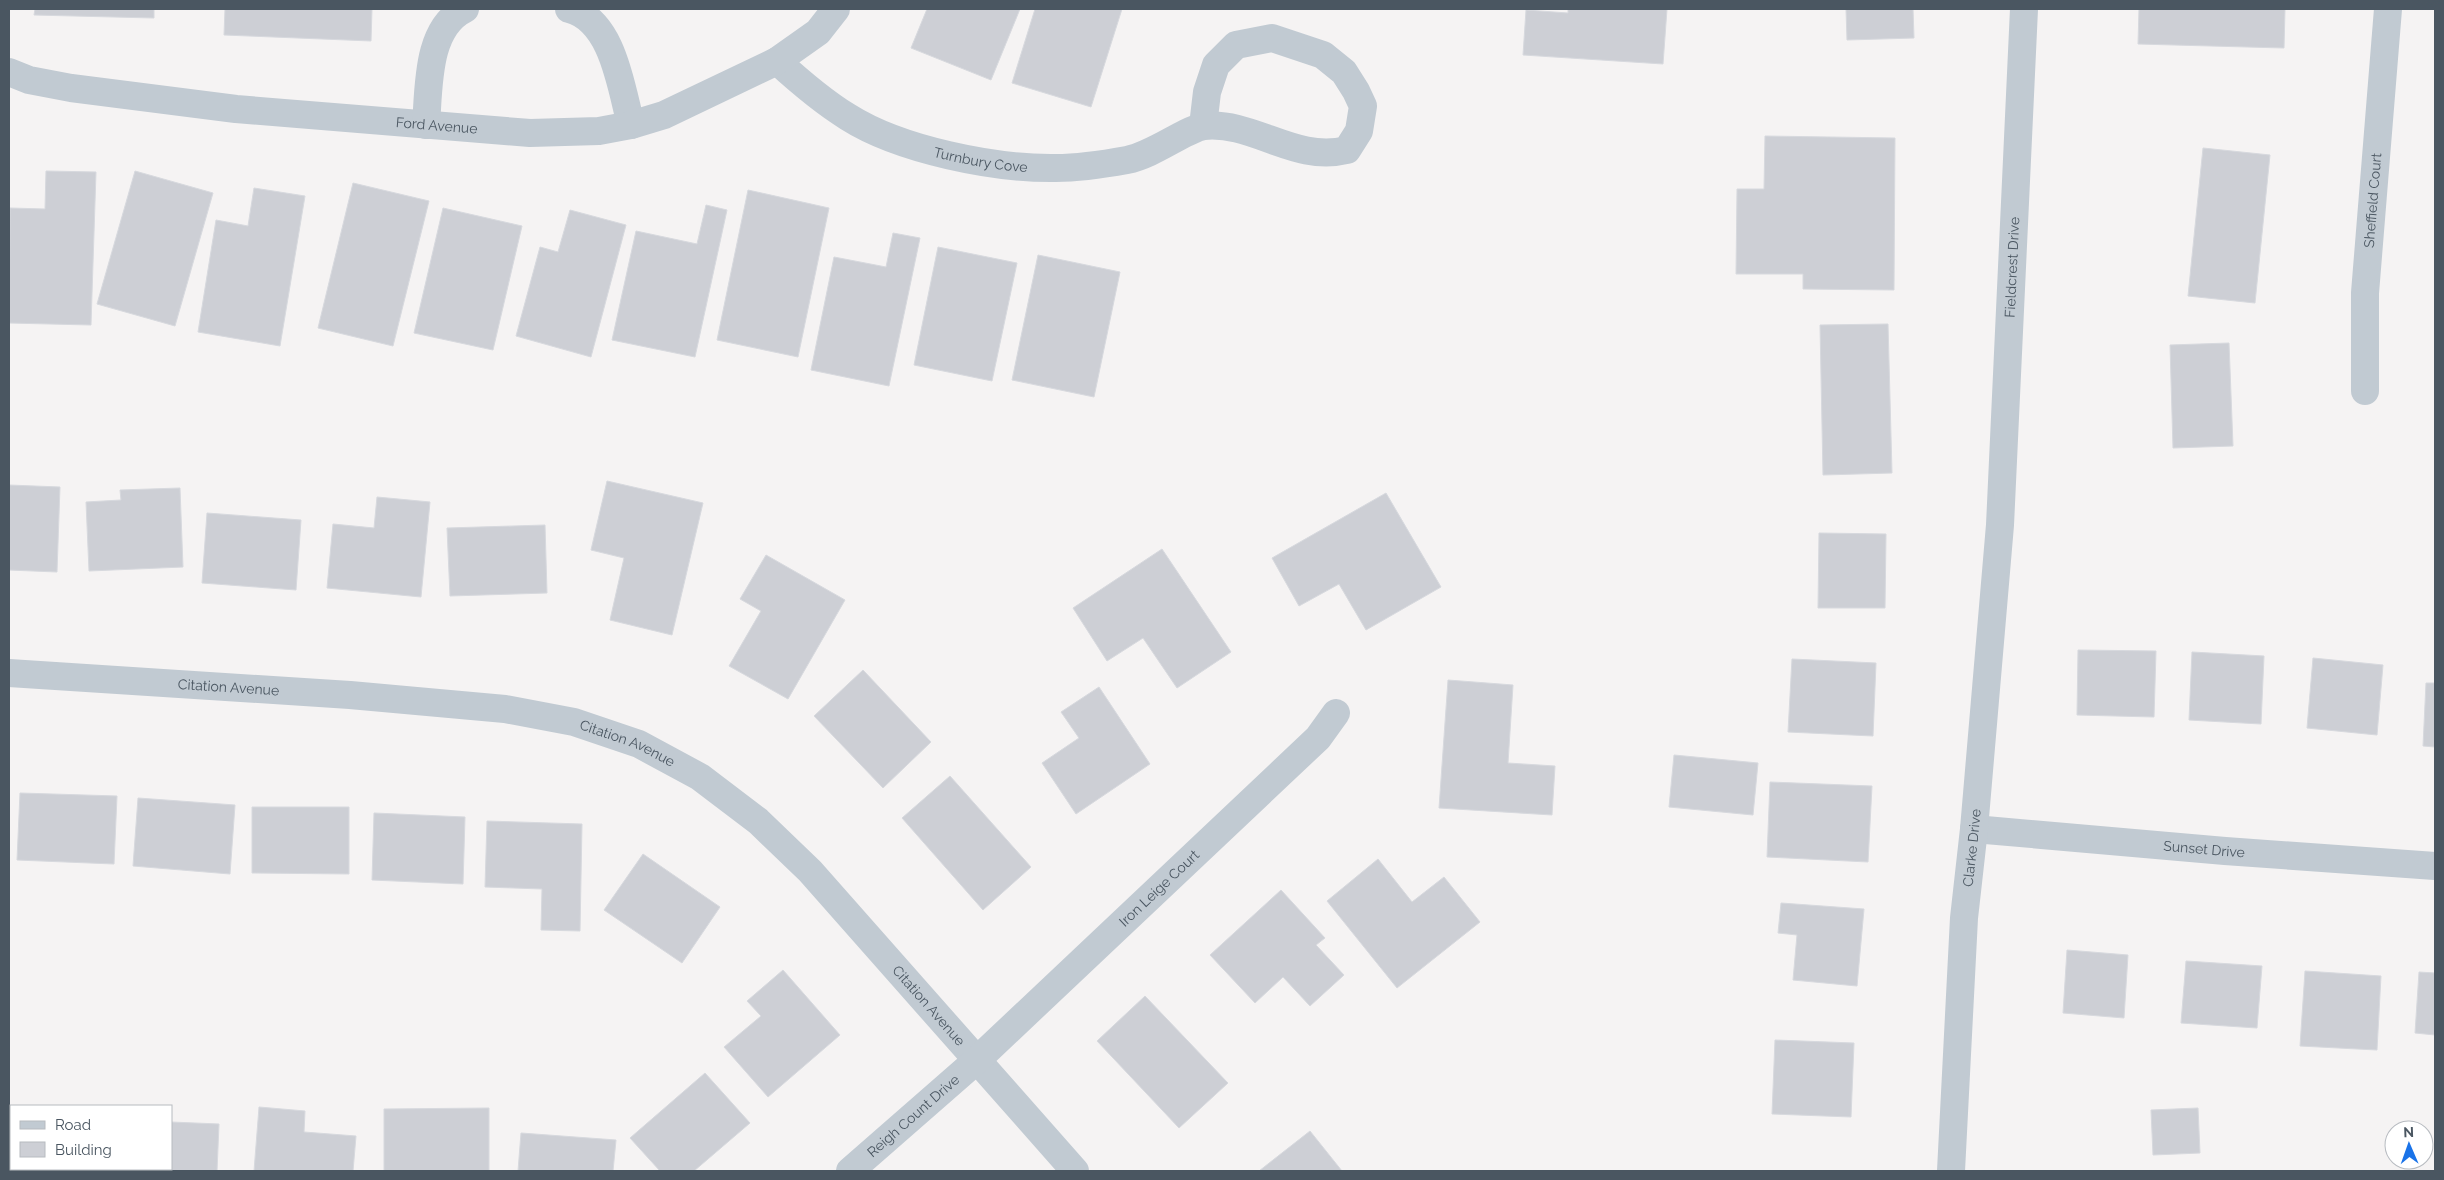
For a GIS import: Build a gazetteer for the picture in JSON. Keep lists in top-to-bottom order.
{
  "streets": {
    "street": [
      "Ford Avenue",
      "Turnbury Cove",
      "Sheffield Court",
      "Fieldcrest Drive",
      "Citation Avenue",
      "Clarke Drive",
      "Sunset Drive",
      "Iron Leige Court",
      "Reigh Count Drive"
    ]
  },
  "crossings": [
    ["Ford Avenue", "Turnbury Cove"],
    ["Fieldcrest Drive", "Clarke Drive"],
    ["Citation Avenue", "Iron Leige Court"],
    ["Citation Avenue", "Reigh Count Drive"],
    ["Clarke Drive", "Sunset Drive"],
    ["Iron Leige Court", "Reigh Count Drive"]
  ],
  "legend": ["Road", "Building"],
  "north": "top"
}
